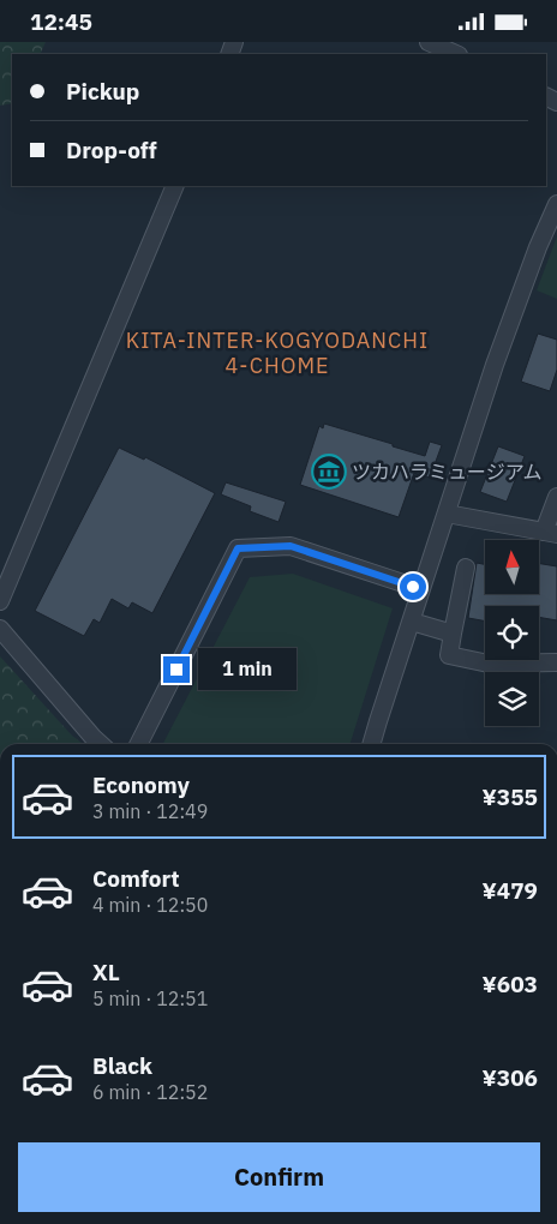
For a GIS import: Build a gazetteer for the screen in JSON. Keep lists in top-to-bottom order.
{
  "districts": ["KITA-INTER-KOGYODANCHI 4-CHOME"],
  "places": {
    "museum": ["ツカハラミュージアム"]
  },
  "north": "top",
  "page": {
    "status": "12:45",
    "banner": ["Pickup", "Drop-off"],
    "bubble": "1 min",
    "list": [
      {
        "name": "Economy",
        "note": "3 min · 12:49",
        "value": "¥355"
      },
      {
        "name": "Comfort",
        "note": "4 min · 12:50",
        "value": "¥479"
      },
      {
        "name": "XL",
        "note": "5 min · 12:51",
        "value": "¥603"
      },
      {
        "name": "Black",
        "note": "6 min · 12:52",
        "value": "¥306"
      }
    ],
    "buttons": "Confirm"
  }
}
